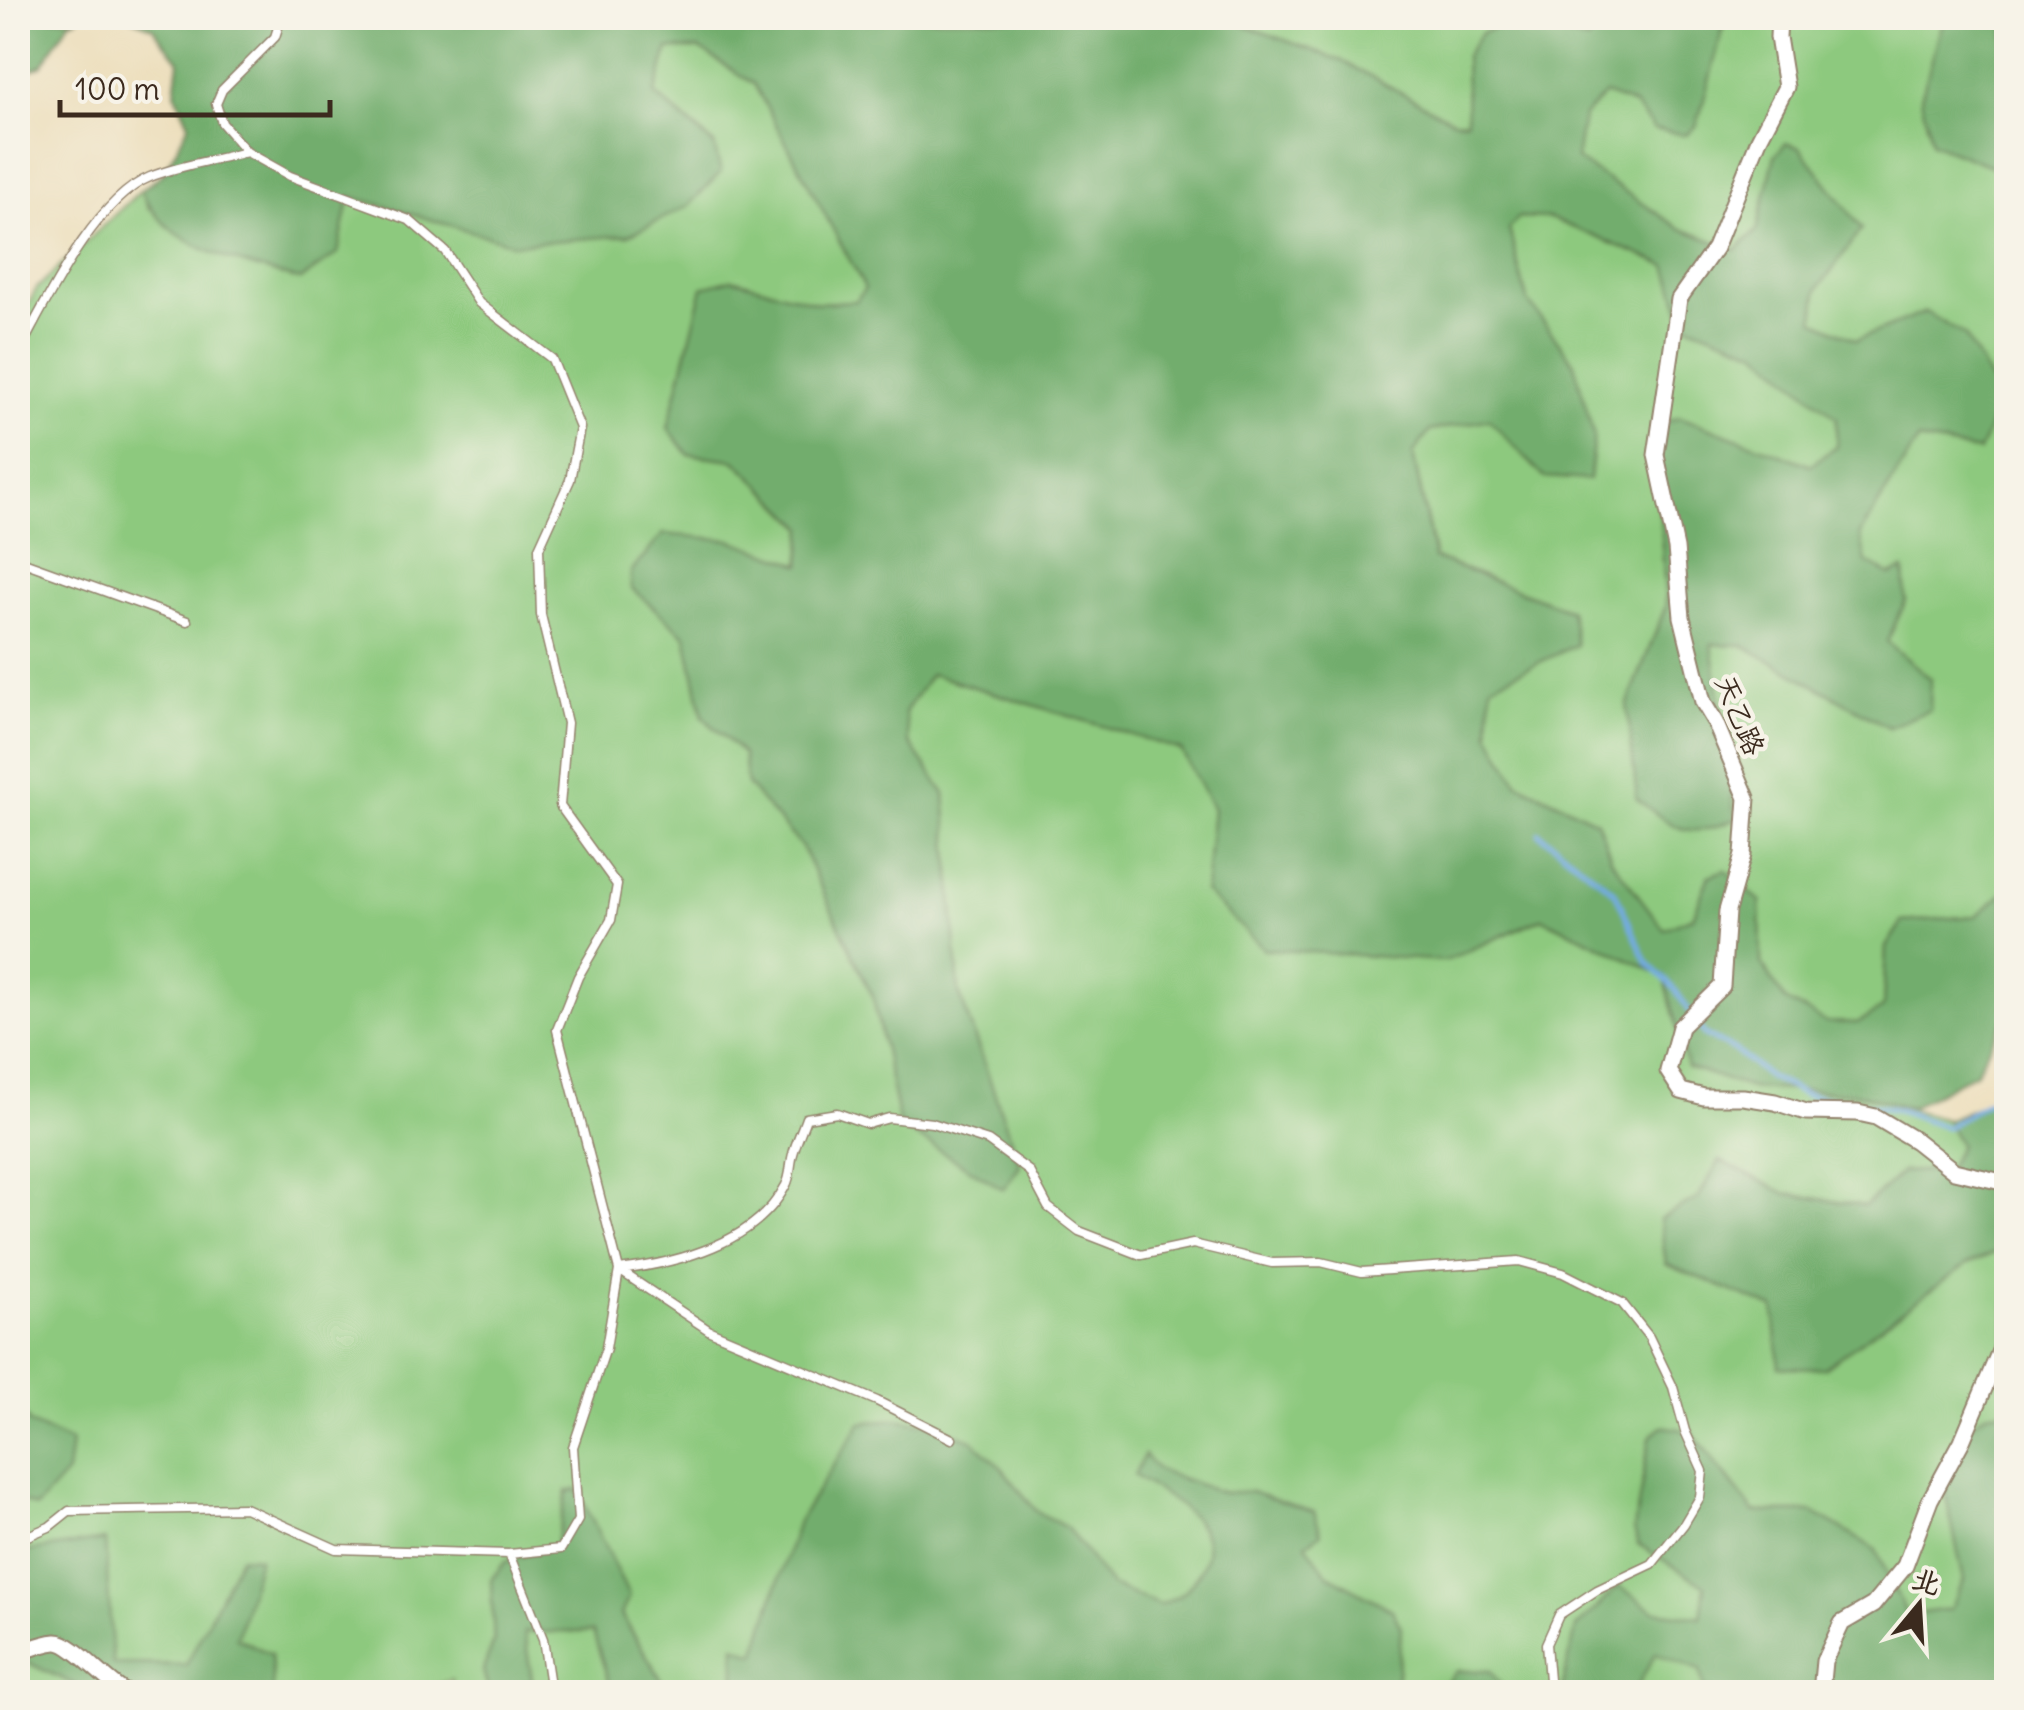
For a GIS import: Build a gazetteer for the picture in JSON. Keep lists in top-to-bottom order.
{
  "streets": {
    "street": ["天乙路"]
  },
  "scale_bar": "100 m",
  "north": "top"
}
